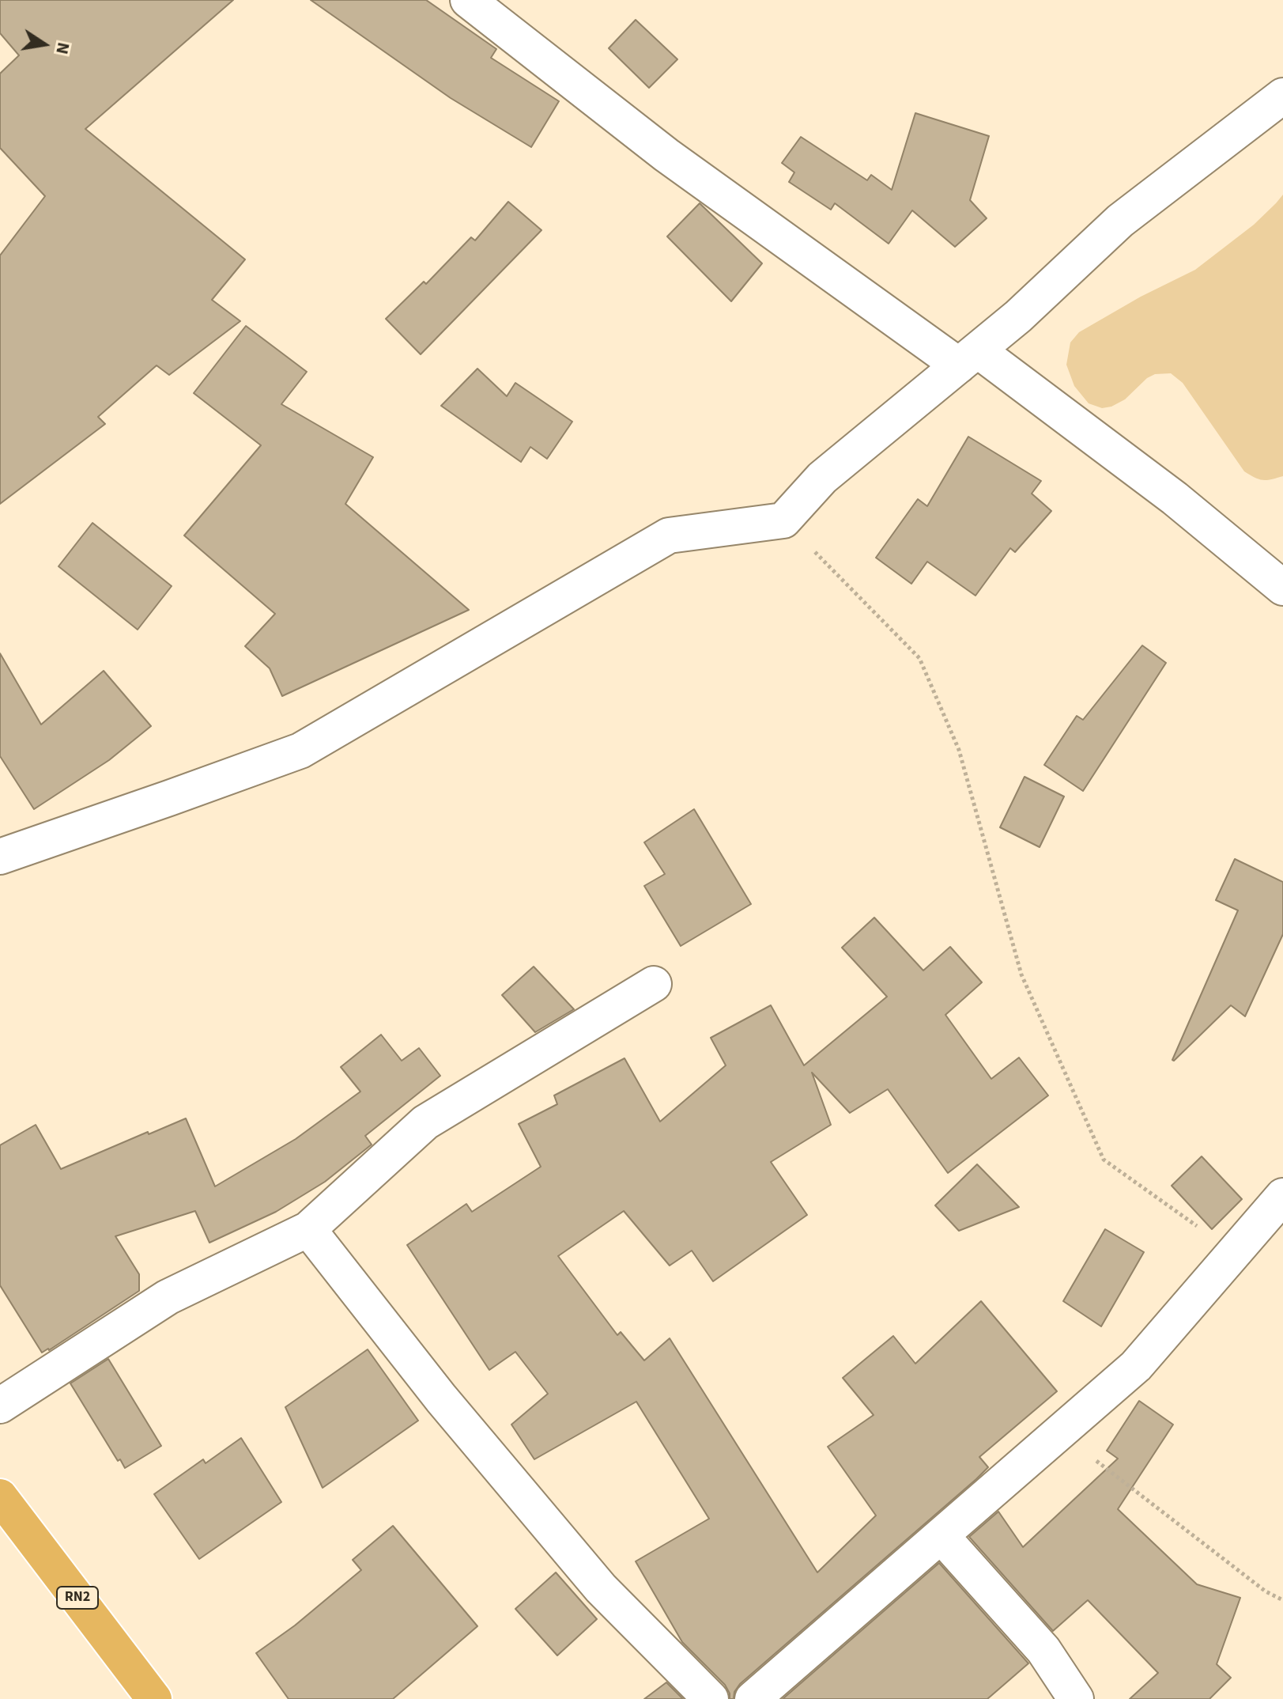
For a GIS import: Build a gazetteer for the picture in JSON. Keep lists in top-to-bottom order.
{
  "streets": {
    "highway": ["RN2"]
  },
  "north": "right"
}
